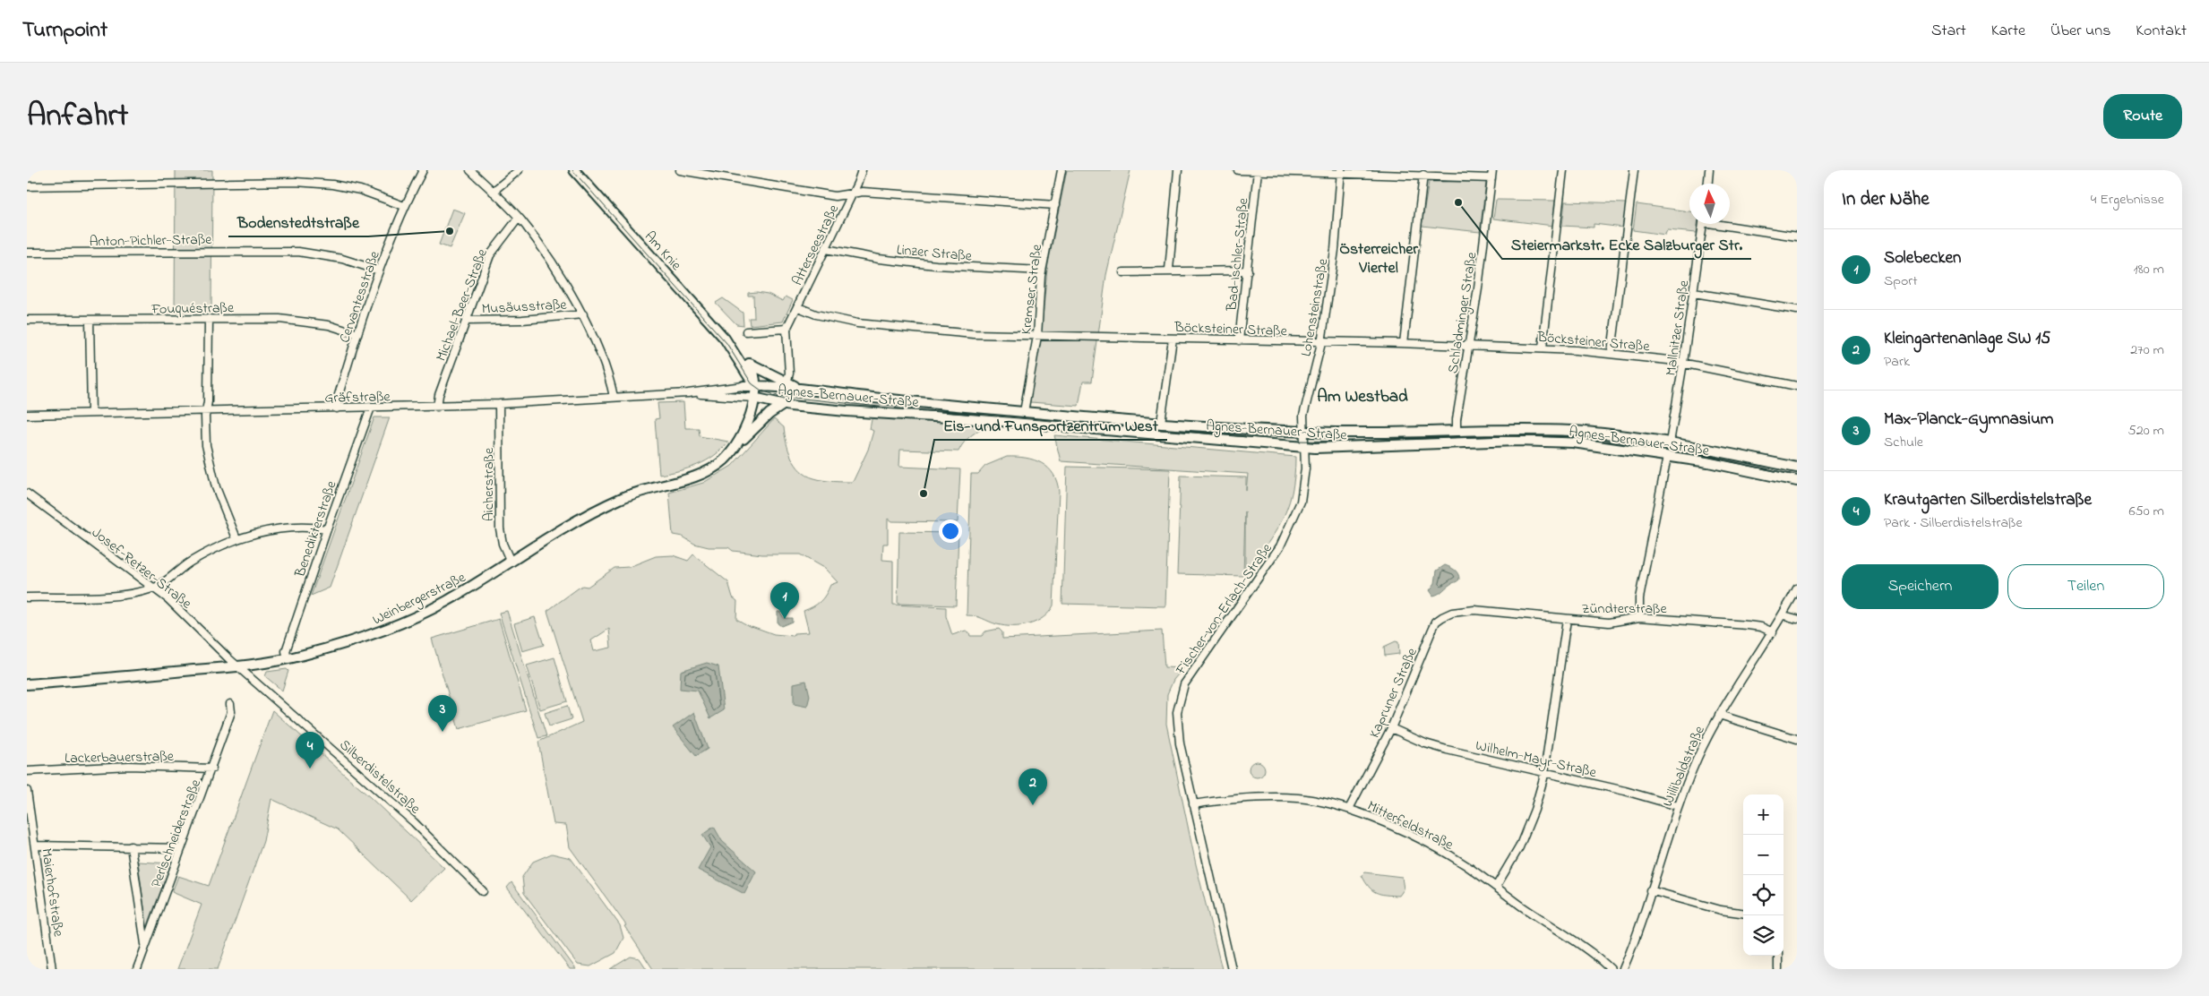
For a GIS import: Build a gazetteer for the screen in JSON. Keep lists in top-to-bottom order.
{
  "streets": {
    "main road": ["Am Knie", "Agnes-Bernauer-Straße", "Weinbergerstraße"],
    "street": [
      "Anton-Pichler-Straße",
      "Atterseestraße",
      "Linzer Straße",
      "Bad-Ischler-Straße",
      "Kremser Straße",
      "Cervantesstraße",
      "Michael-Beer-Straße",
      "Musäusstraße",
      "Fouquéstraße",
      "Lohensteinstraße",
      "Schladminger Straße",
      "Böcksteiner Straße",
      "Mallnitzer Straße",
      "Gräfstraße",
      "Aicherstraße",
      "Benedikterstraße",
      "Josef-Retzer-Straße",
      "Zündterstraße",
      "Fischer-von-Erlach-Straße",
      "Kapruner Straße",
      "Lackerbauerstraße",
      "Wilhelm-Mayr-Straße",
      "Willibaldstraße",
      "Silberdistelstraße",
      "Mitterfeldstraße",
      "Perlschneiderstraße",
      "Maierhofstraße"
    ]
  },
  "crossings": [
    ["Anton-Pichler-Straße", "Cervantesstraße"],
    ["Atterseestraße", "Linzer Straße"],
    ["Atterseestraße", "Böcksteiner Straße"],
    ["Am Knie", "Agnes-Bernauer-Straße"],
    ["Am Knie", "Weinbergerstraße"],
    ["Linzer Straße", "Kremser Straße"],
    ["Bad-Ischler-Straße", "Böcksteiner Straße"],
    ["Kremser Straße", "Böcksteiner Straße"],
    ["Kremser Straße", "Agnes-Bernauer-Straße"],
    ["Cervantesstraße", "Fouquéstraße"],
    ["Cervantesstraße", "Gräfstraße"],
    ["Michael-Beer-Straße", "Musäusstraße"],
    ["Michael-Beer-Straße", "Gräfstraße"],
    ["Lohensteinstraße", "Böcksteiner Straße"],
    ["Lohensteinstraße", "Agnes-Bernauer-Straße"],
    ["Lohensteinstraße", "Fischer-von-Erlach-Straße"],
    ["Schladminger Straße", "Böcksteiner Straße"],
    ["Schladminger Straße", "Agnes-Bernauer-Straße"],
    ["Böcksteiner Straße", "Mallnitzer Straße"],
    ["Mallnitzer Straße", "Agnes-Bernauer-Straße"],
    ["Agnes-Bernauer-Straße", "Gräfstraße"],
    ["Agnes-Bernauer-Straße", "Weinbergerstraße"],
    ["Agnes-Bernauer-Straße", "Fischer-von-Erlach-Straße"],
    ["Gräfstraße", "Aicherstraße"],
    ["Gräfstraße", "Benedikterstraße"],
    ["Gräfstraße", "Weinbergerstraße"],
    ["Aicherstraße", "Weinbergerstraße"],
    ["Benedikterstraße", "Weinbergerstraße"],
    ["Josef-Retzer-Straße", "Weinbergerstraße"],
    ["Josef-Retzer-Straße", "Silberdistelstraße"],
    ["Weinbergerstraße", "Silberdistelstraße"],
    ["Zündterstraße", "Kapruner Straße"],
    ["Zündterstraße", "Willibaldstraße"],
    ["Fischer-von-Erlach-Straße", "Mitterfeldstraße"],
    ["Kapruner Straße", "Wilhelm-Mayr-Straße"],
    ["Kapruner Straße", "Mitterfeldstraße"],
    ["Lackerbauerstraße", "Perlschneiderstraße"],
    ["Wilhelm-Mayr-Straße", "Willibaldstraße"]
  ],
  "districts": ["Österreicher Viertel", "Am Westbad"],
  "places": ["Steiermarkstr. Ecke Salzburger Str.", "Bodenstedtstraße", "Eis- und Funsportzentrum West"],
  "north": "top",
  "page": {
    "header": "Turnpoint",
    "nav": [
      "Start",
      "Karte",
      "Über uns",
      "Kontakt"
    ],
    "title": "Anfahrt",
    "buttons": [
      "Route",
      ["Speichern", "Teilen"]
    ],
    "heading": ["In der Nähe", "4 Ergebnisse"],
    "list": [
      {
        "mark": "1",
        "name": "Solebecken",
        "note": "Sport",
        "value": "180 m"
      },
      {
        "mark": "2",
        "name": "Kleingartenanlage SW 15",
        "note": "Park",
        "value": "270 m"
      },
      {
        "mark": "3",
        "name": "Max-Planck-Gymnasium",
        "note": "Schule",
        "value": "520 m"
      },
      {
        "mark": "4",
        "name": "Krautgarten Silberdistelstraße",
        "note": "Park · Silberdistelstraße",
        "value": "650 m"
      }
    ],
    "pins": [
      "1",
      "3",
      "4",
      "2"
    ],
    "map_buttons": ["+", "−"]
  }
}
